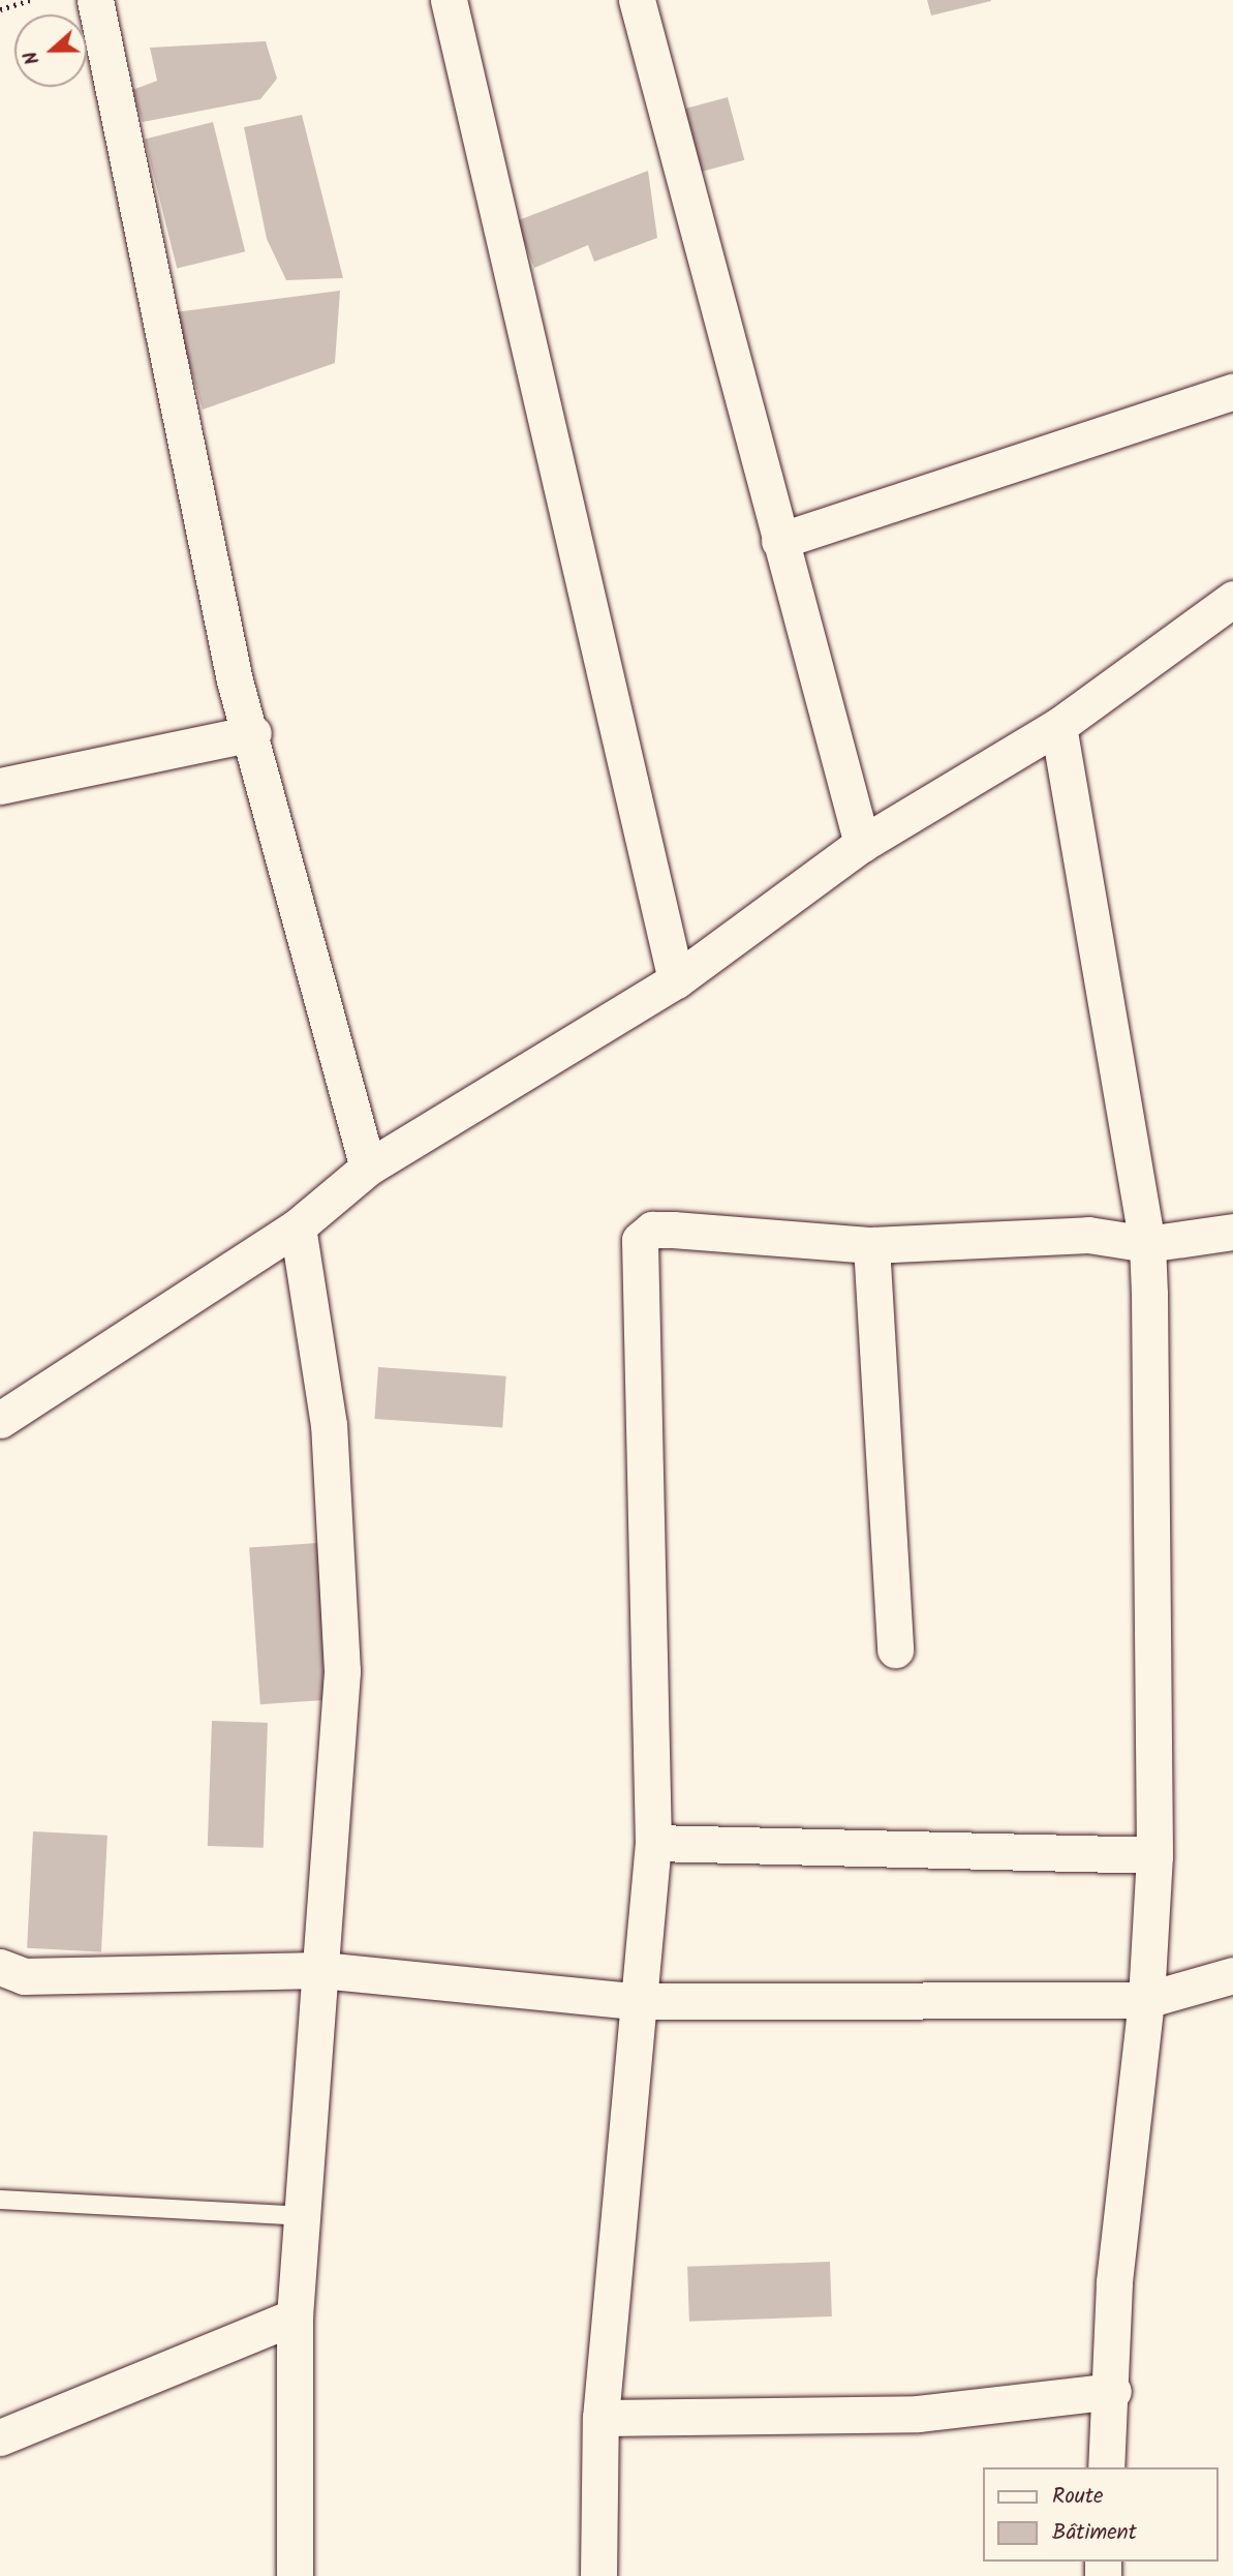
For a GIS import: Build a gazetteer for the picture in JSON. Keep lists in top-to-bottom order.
{
  "legend": ["Route", "Bâtiment"],
  "north": "left"
}
